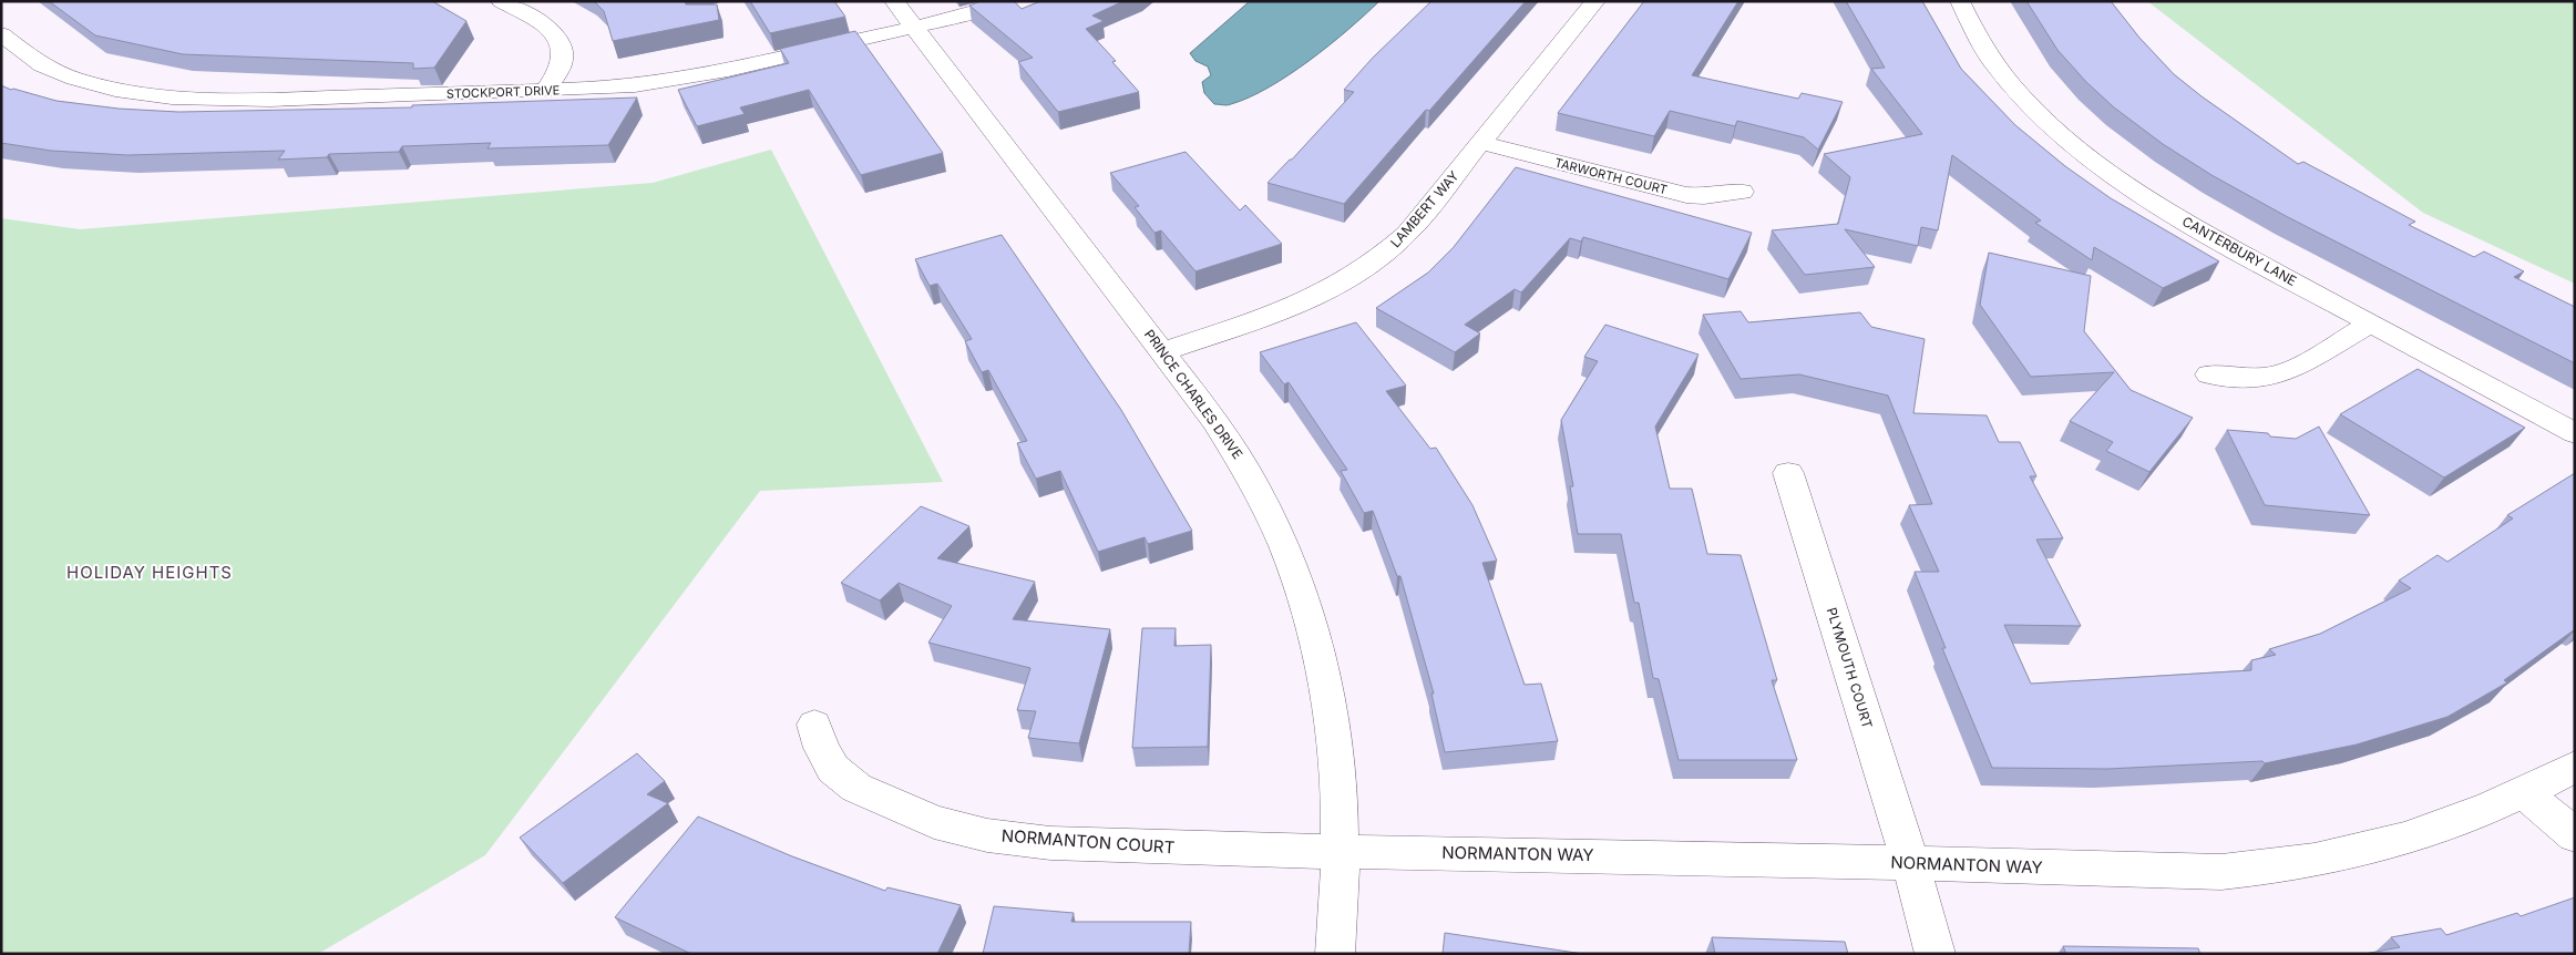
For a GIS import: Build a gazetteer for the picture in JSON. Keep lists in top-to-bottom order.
{
  "streets": {
    "street": [
      "STOCKPORT DRIVE",
      "TARWORTH COURT",
      "LAMBERT WAY",
      "CANTERBURY LANE",
      "PRINCE CHARLES DRIVE",
      "PLYMOUTH COURT",
      "NORMANTON COURT",
      "NORMANTON WAY"
    ]
  },
  "crossings": [
    ["STOCKPORT DRIVE", "PRINCE CHARLES DRIVE"],
    ["TARWORTH COURT", "LAMBERT WAY"],
    ["LAMBERT WAY", "PRINCE CHARLES DRIVE"],
    ["PRINCE CHARLES DRIVE", "NORMANTON COURT"],
    ["PRINCE CHARLES DRIVE", "NORMANTON WAY"],
    ["PLYMOUTH COURT", "NORMANTON WAY"],
    ["NORMANTON COURT", "NORMANTON WAY"]
  ],
  "districts": ["HOLIDAY HEIGHTS"]
}
